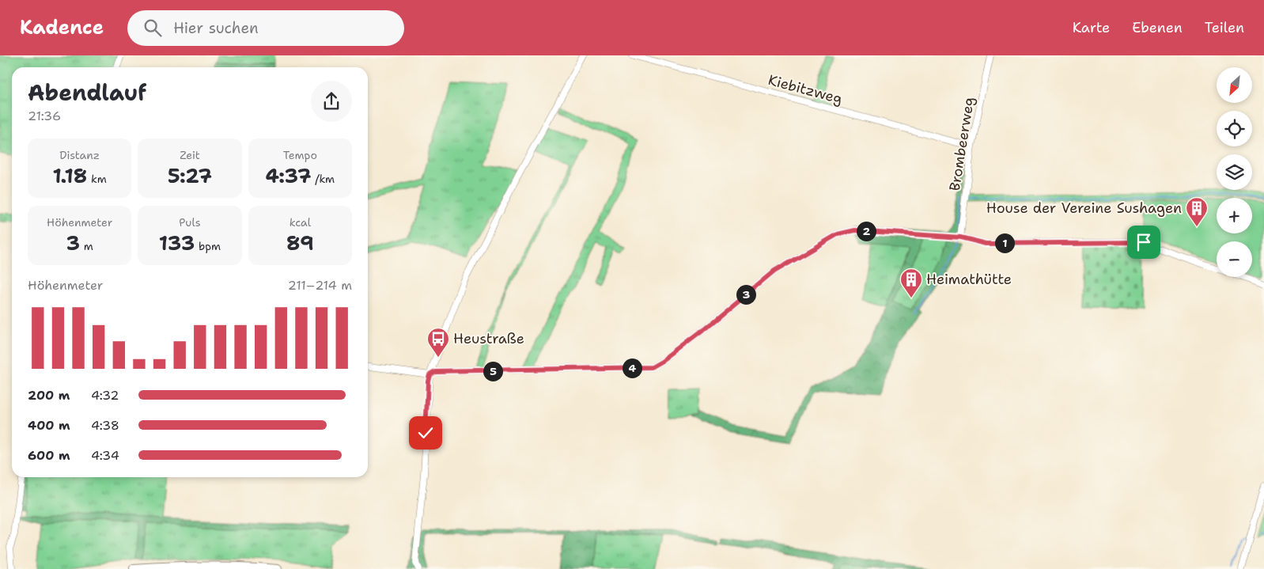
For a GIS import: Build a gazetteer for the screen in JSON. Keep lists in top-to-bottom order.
{
  "streets": {
    "street": ["Kiebitzweg", "Brombeerweg"]
  },
  "crossings": [
    ["Kiebitzweg", "Brombeerweg"]
  ],
  "places": {
    "building": ["House der Vereine Sushagen", "Heimathütte"],
    "bus stop": ["Heustraße"]
  },
  "north": "bottom left",
  "page": {
    "header": "Kadence",
    "search": "Hier suchen",
    "nav": ["Karte", "Ebenen", "Teilen"],
    "map_buttons": ["+", "−"],
    "heading": ["Abendlauf", "21:36"],
    "stats": [
      ["Distanz", "1.18 km"],
      ["Zeit", "5:27"],
      ["Tempo", "4:37 /km"],
      ["Höhenmeter", "3 m"],
      ["Puls", "133 bpm"],
      ["kcal", "89"]
    ],
    "pins": [
      "2",
      "1",
      "3",
      "4",
      "5"
    ],
    "chart": ["Höhenmeter", "211–214 m"],
    "list": [
      {
        "name": "200 m",
        "note": "4:32"
      },
      {
        "name": "400 m",
        "note": "4:38"
      },
      {
        "name": "600 m",
        "note": "4:34"
      }
    ]
  }
}
